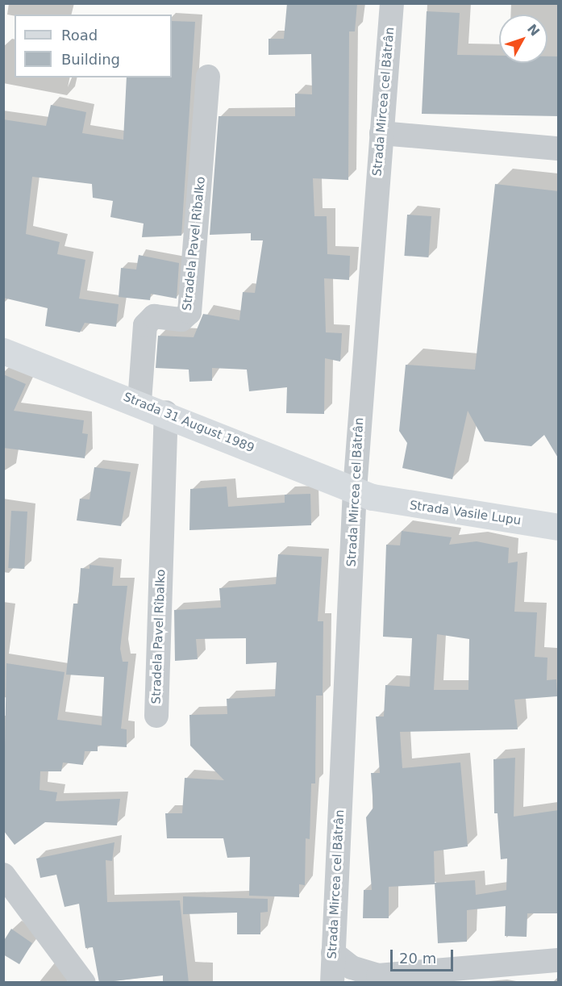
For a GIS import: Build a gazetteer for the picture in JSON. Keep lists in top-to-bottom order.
{
  "streets": {
    "main road": ["Strada 31 August 1989", "Strada Vasile Lupu"],
    "street": ["Strada Mircea cel Bătrân", "Stradela Pavel Rîbalko"]
  },
  "crossings": [
    ["Strada Mircea cel Bătrân", "Strada 31 August 1989"],
    ["Strada Mircea cel Bătrân", "Strada Vasile Lupu"],
    ["Stradela Pavel Rîbalko", "Strada 31 August 1989"],
    ["Strada 31 August 1989", "Strada Vasile Lupu"]
  ],
  "legend": ["Road", "Building"],
  "scale_bar": "20 m",
  "north": "top right"
}
